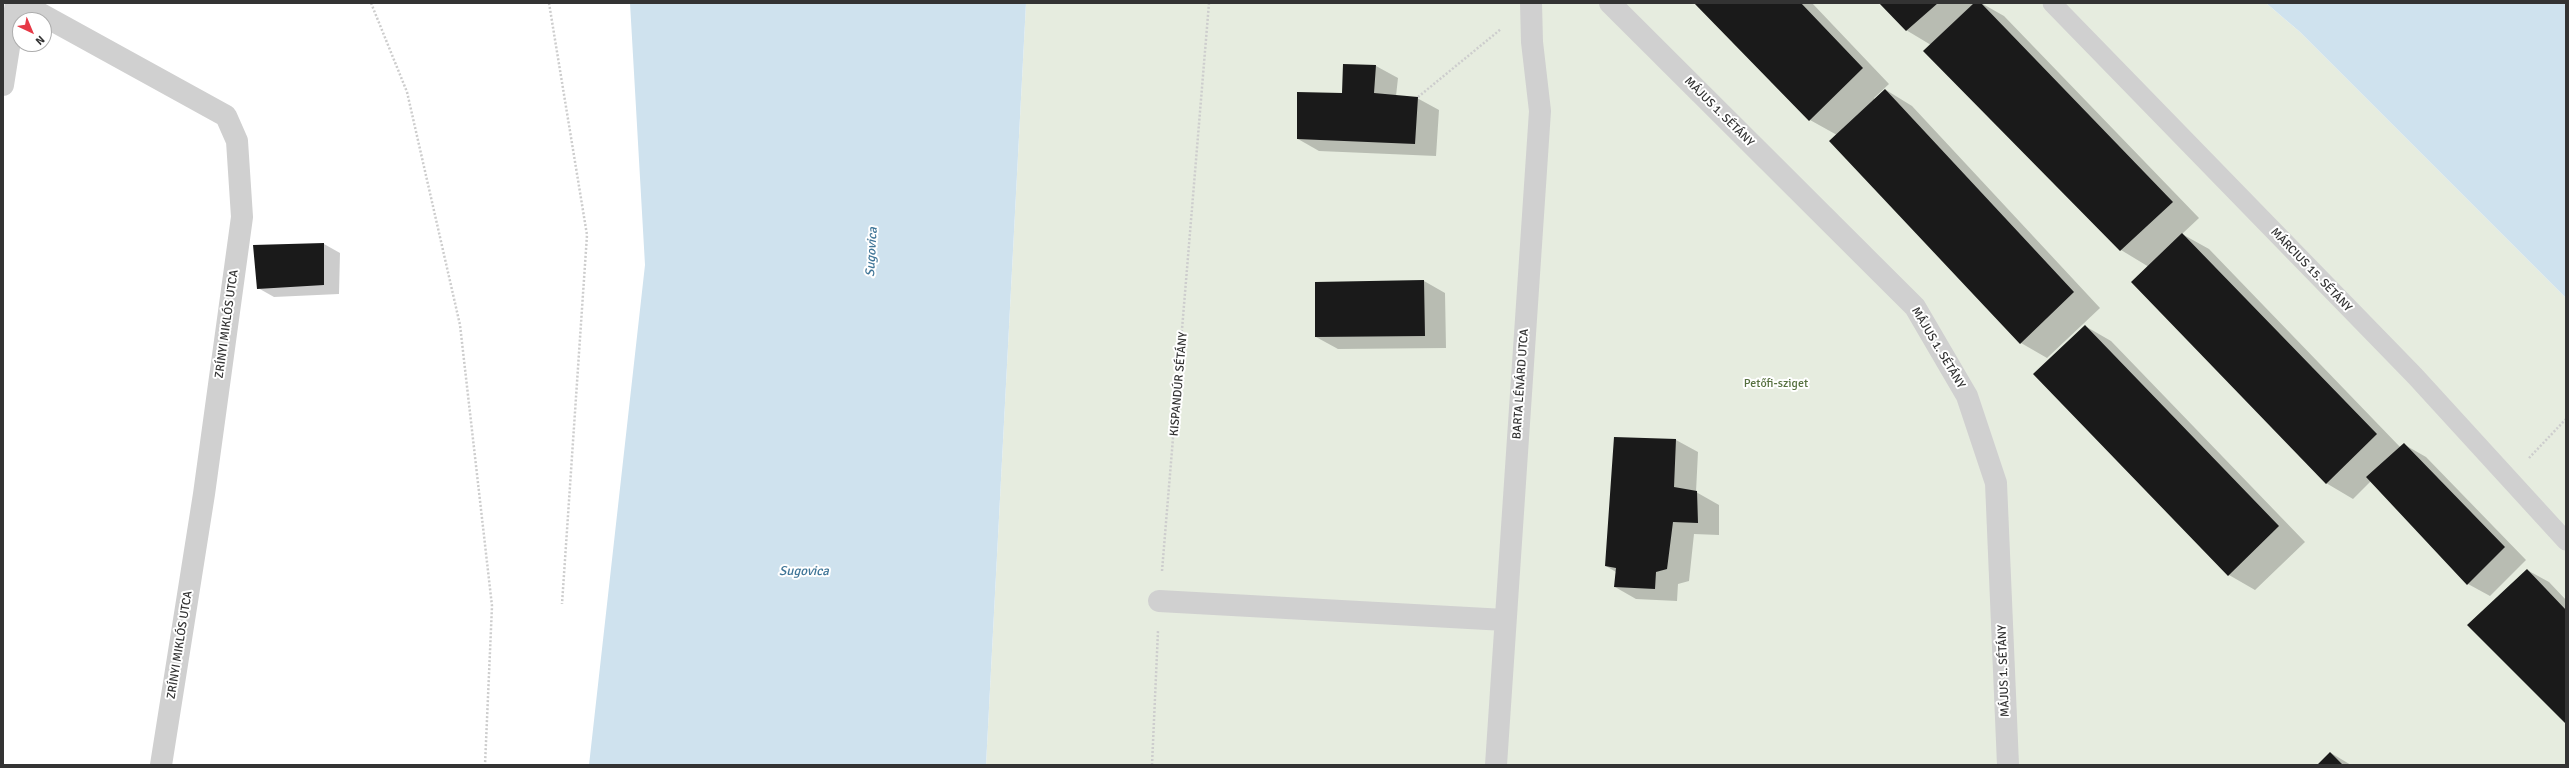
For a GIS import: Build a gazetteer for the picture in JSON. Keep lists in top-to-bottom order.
{
  "streets": {
    "street": ["MÁJUS 1. SÉTÁNY", "ZRÍNYI MIKLÓS UTCA", "BARTA LÉNÁRD UTCA"],
    "lane": ["MÁRCIUS 15. SÉTÁNY"],
    "path": ["KISPANDÚR SÉTÁNY"]
  },
  "water": ["Sugovica"],
  "parks": ["Petőfi-sziget"],
  "north": "bottom right"
}
